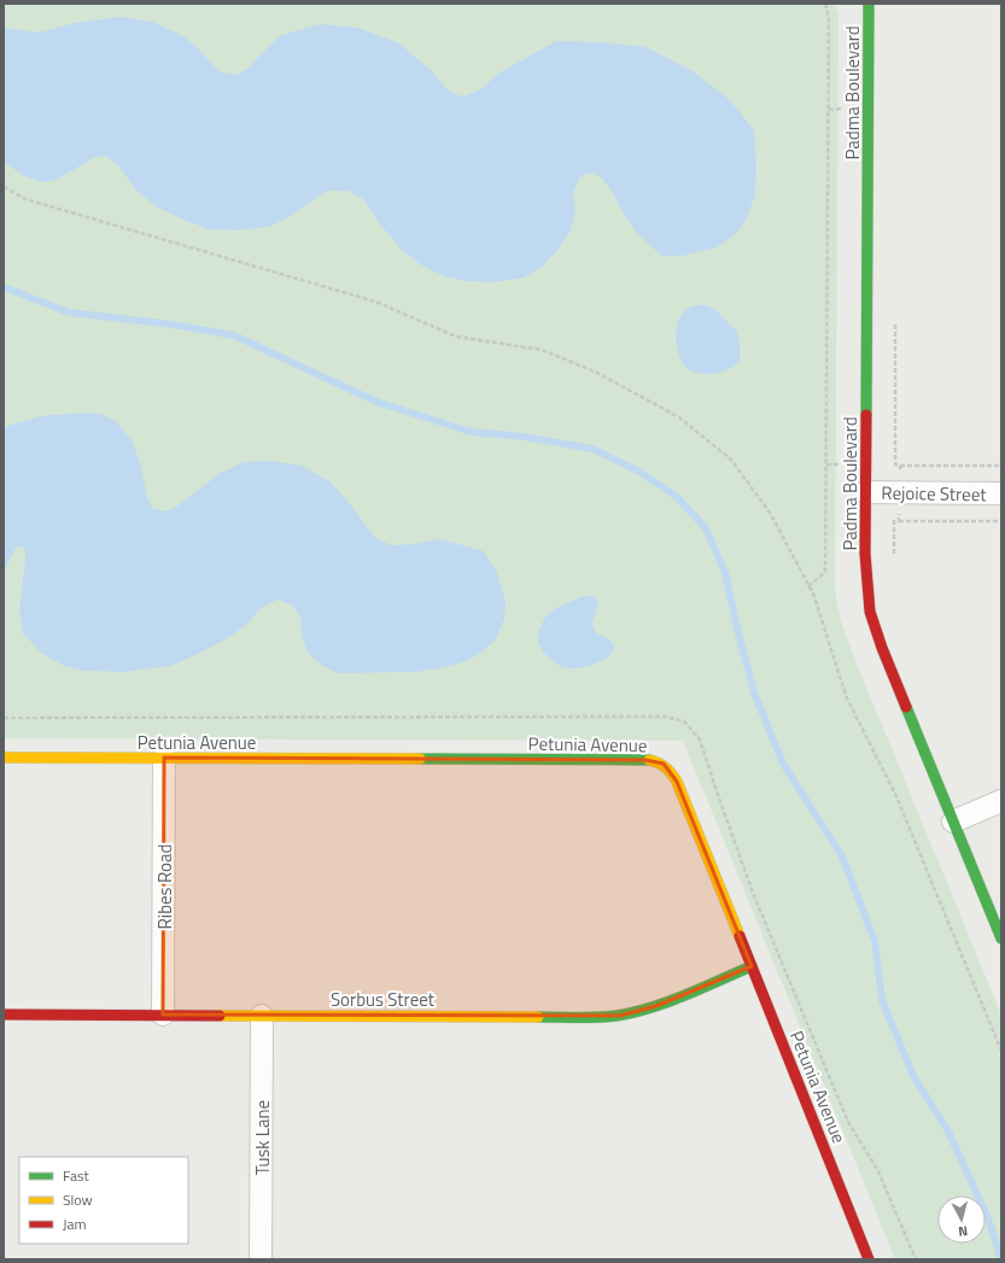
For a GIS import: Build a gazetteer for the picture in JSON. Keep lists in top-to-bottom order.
{
  "streets": {
    "street": [
      "Padma Boulevard",
      "Rejoice Street",
      "Petunia Avenue",
      "Ribes Road",
      "Sorbus Street",
      "Tusk Lane"
    ]
  },
  "crossings": [
    ["Padma Boulevard", "Rejoice Street"],
    ["Petunia Avenue", "Ribes Road"],
    ["Petunia Avenue", "Sorbus Street"],
    ["Ribes Road", "Sorbus Street"],
    ["Sorbus Street", "Tusk Lane"]
  ],
  "legend": ["Fast", "Slow", "Jam"],
  "north": "bottom"
}
